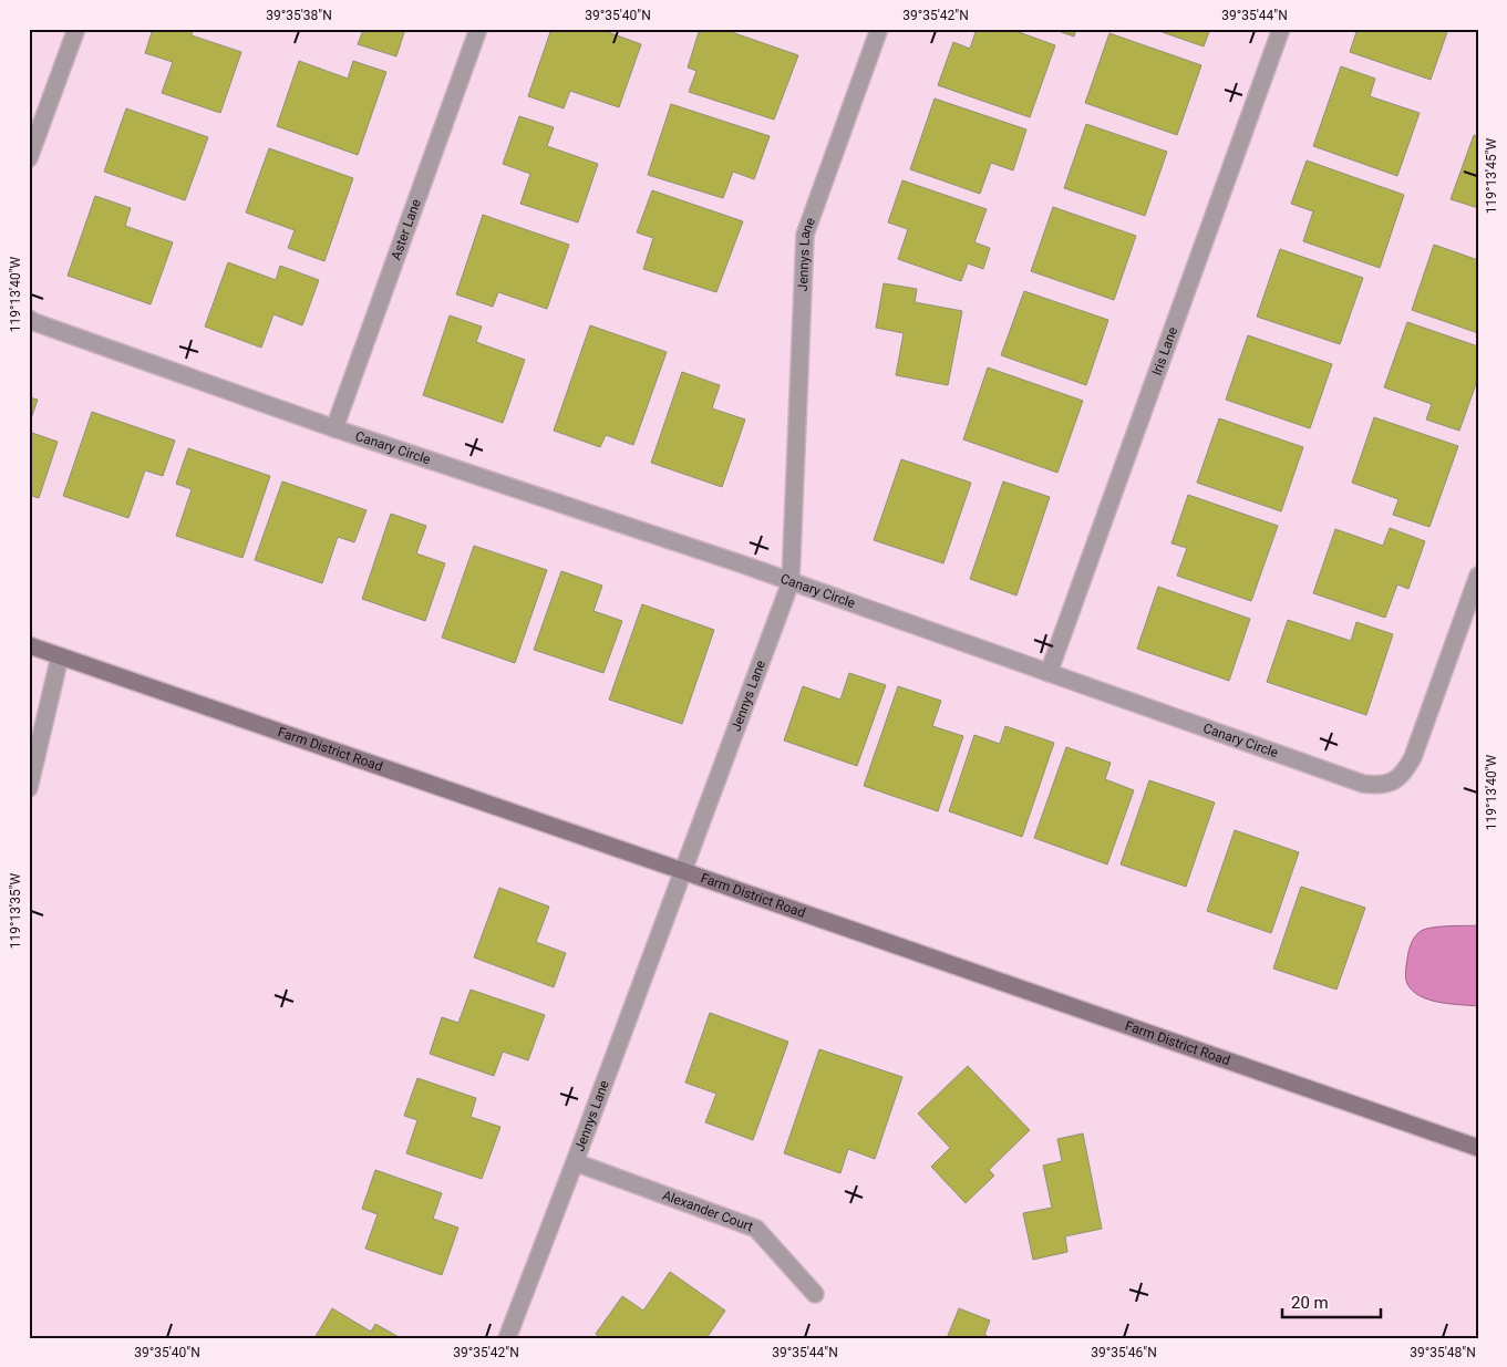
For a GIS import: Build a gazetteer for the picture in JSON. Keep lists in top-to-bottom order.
{
  "streets": {
    "main road": ["Farm District Road"],
    "street": [
      "Aster Lane",
      "Jennys Lane",
      "Iris Lane",
      "Canary Circle",
      "Alexander Court"
    ]
  },
  "crossings": [
    ["Aster Lane", "Canary Circle"],
    ["Jennys Lane", "Canary Circle"],
    ["Jennys Lane", "Farm District Road"],
    ["Jennys Lane", "Alexander Court"],
    ["Iris Lane", "Canary Circle"]
  ],
  "scale_bar": "20 m",
  "coordinates": [
    "39°35'38\"N",
    "39°35'40\"N",
    "39°35'42\"N",
    "39°35'44\"N",
    "119°13'45\"W",
    "119°13'40\"W",
    "119°13'35\"W",
    "39°35'46\"N",
    "39°35'48\"N"
  ]
}
